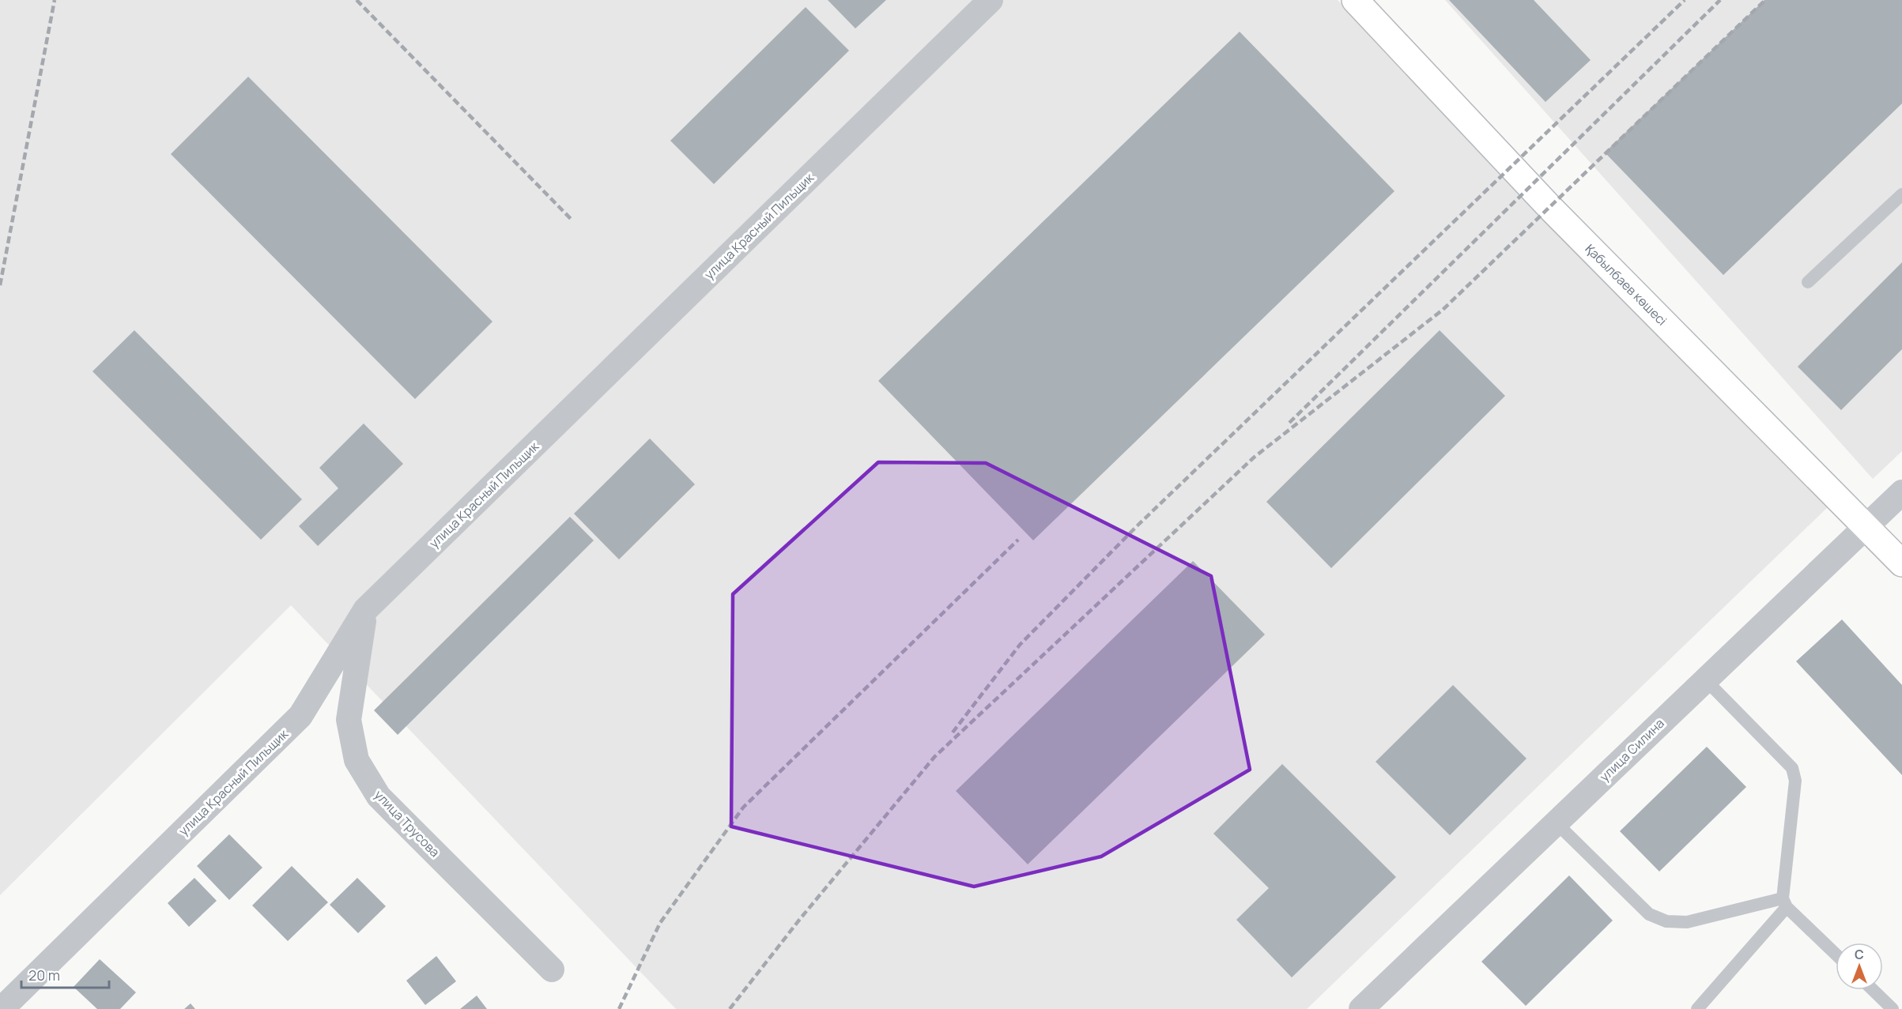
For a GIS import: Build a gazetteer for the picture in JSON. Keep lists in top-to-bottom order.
{
  "streets": {
    "main road": ["Қабылбаев көшесі"],
    "street": ["улица Красный Пильщик", "улица Силина", "улица Трусова"]
  },
  "crossings": [
    ["улица Красный Пильщик", "улица Трусова"],
    ["Қабылбаев көшесі", "улица Силина"]
  ],
  "scale_bar": "20 m",
  "north": "top"
}
